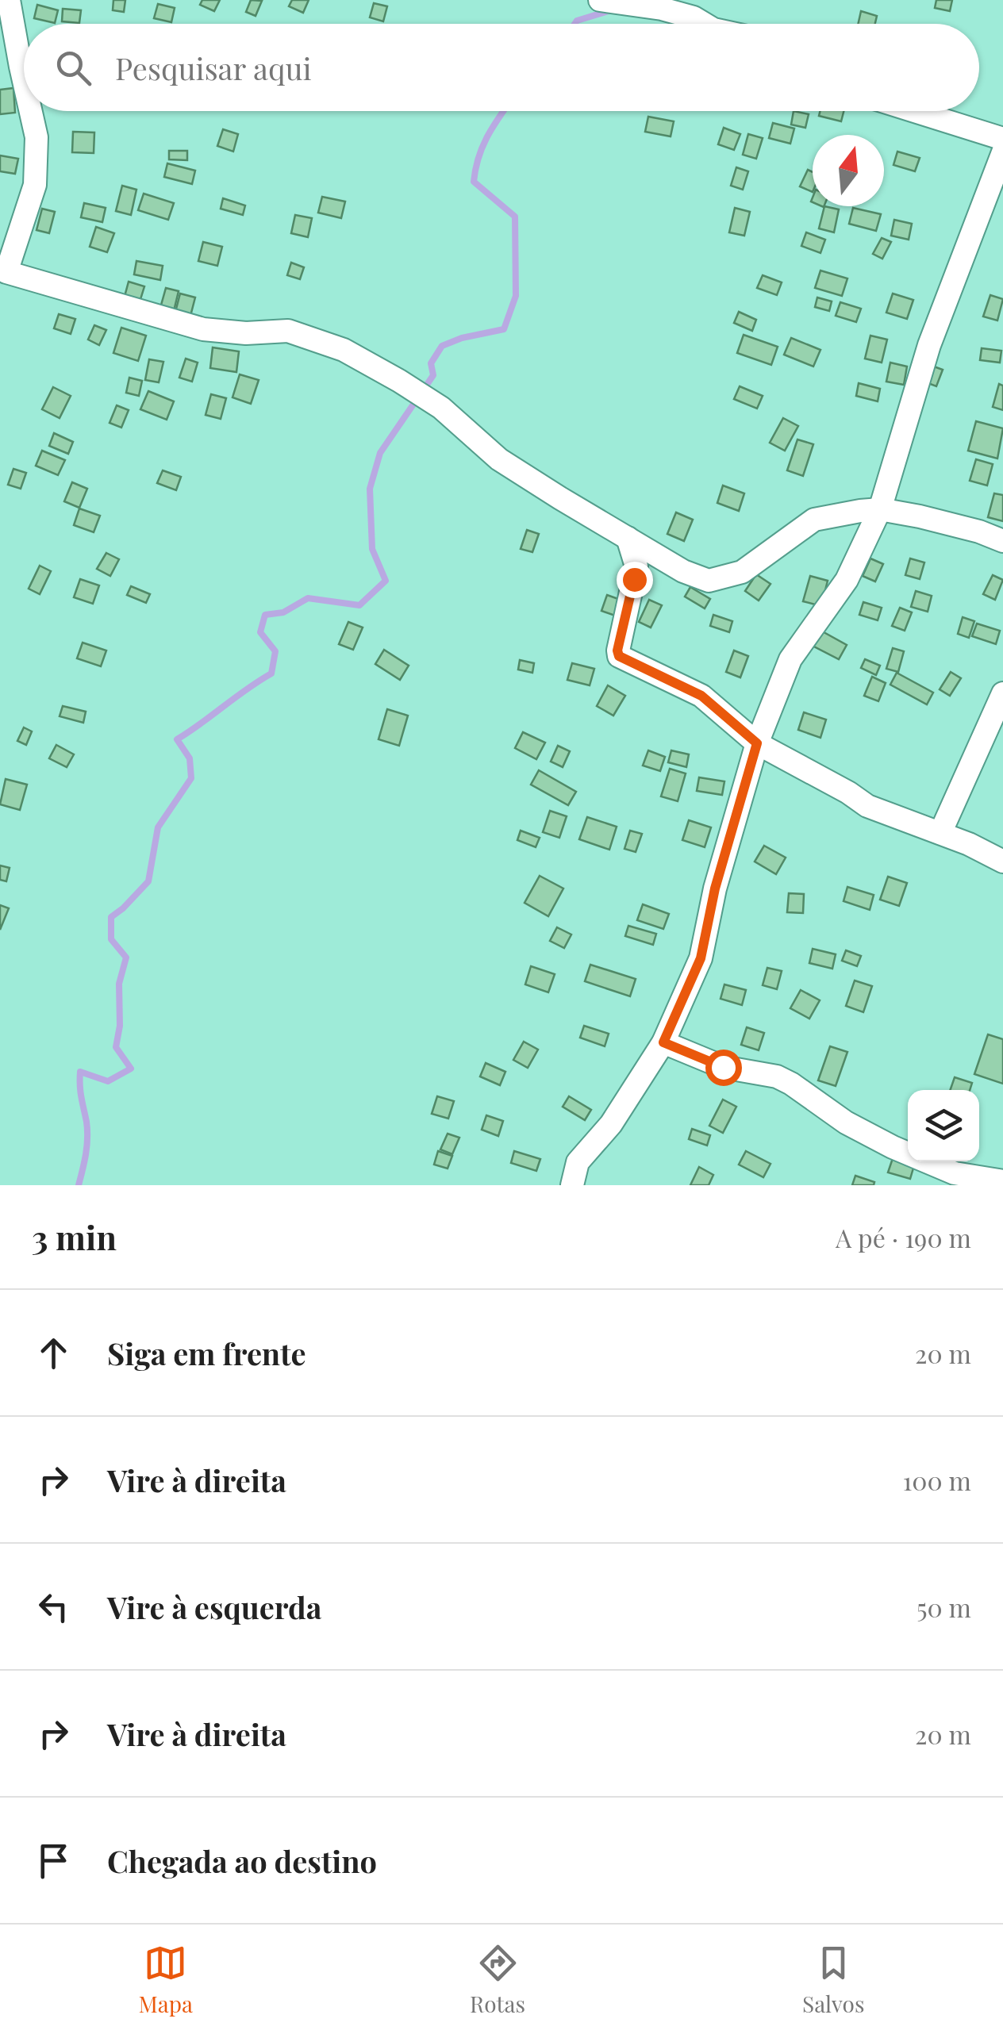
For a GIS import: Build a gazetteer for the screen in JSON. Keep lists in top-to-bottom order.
{
  "north": "top",
  "page": {
    "search": "Pesquisar aqui",
    "heading": ["3 min", "A pé · 190 m"],
    "list": [
      ["Siga em frente", "20 m"],
      ["Vire à direita", "100 m"],
      ["Vire à esquerda", "50 m"],
      ["Vire à direita", "20 m"],
      "Chegada ao destino"
    ],
    "nav": ["Mapa", "Rotas", "Salvos"]
  }
}
